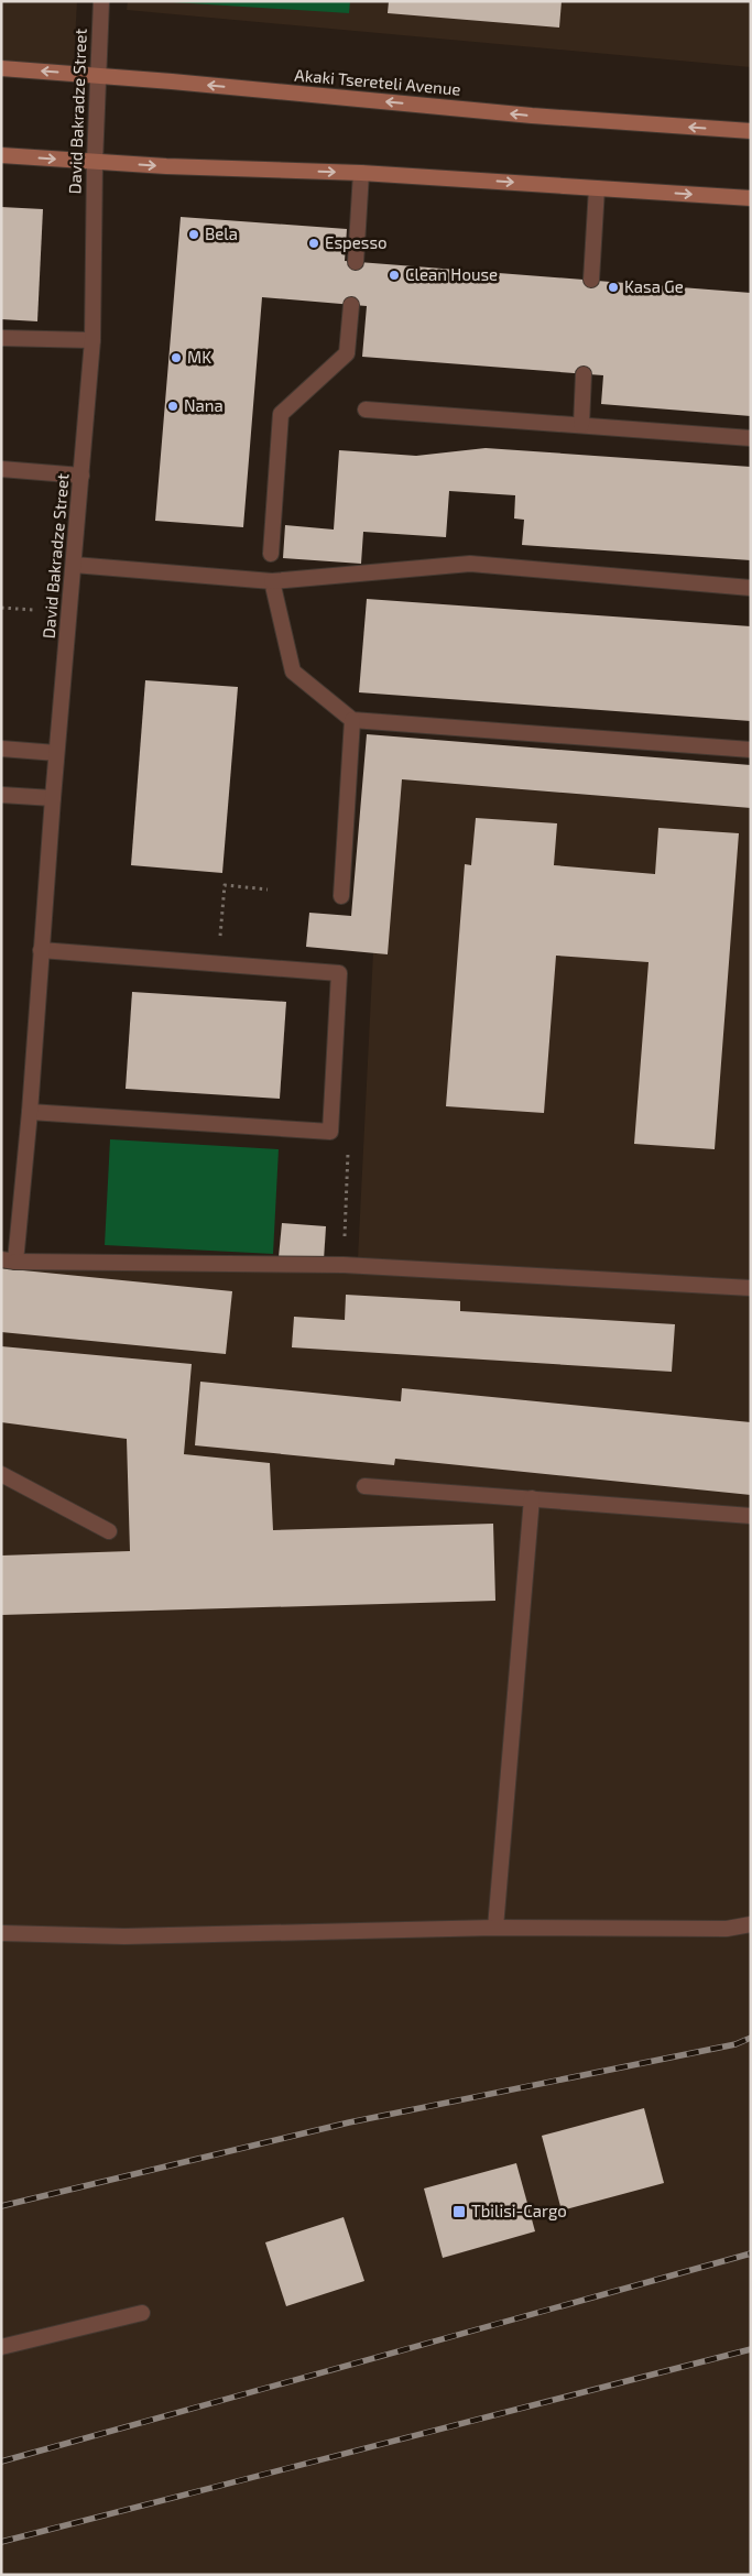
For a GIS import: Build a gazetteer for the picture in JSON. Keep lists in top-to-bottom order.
{
  "streets": {
    "main road": ["Akaki Tsereteli Avenue"],
    "street": ["David Bakradze Street"]
  },
  "crossings": [
    ["Akaki Tsereteli Avenue", "David Bakradze Street"]
  ],
  "places": {
    "other": [
      "Bela",
      "Espesso",
      "Clean House",
      "Kasa Ge",
      "MK",
      "Nana"
    ],
    "transit": ["Tbilisi-Cargo"]
  }
}
